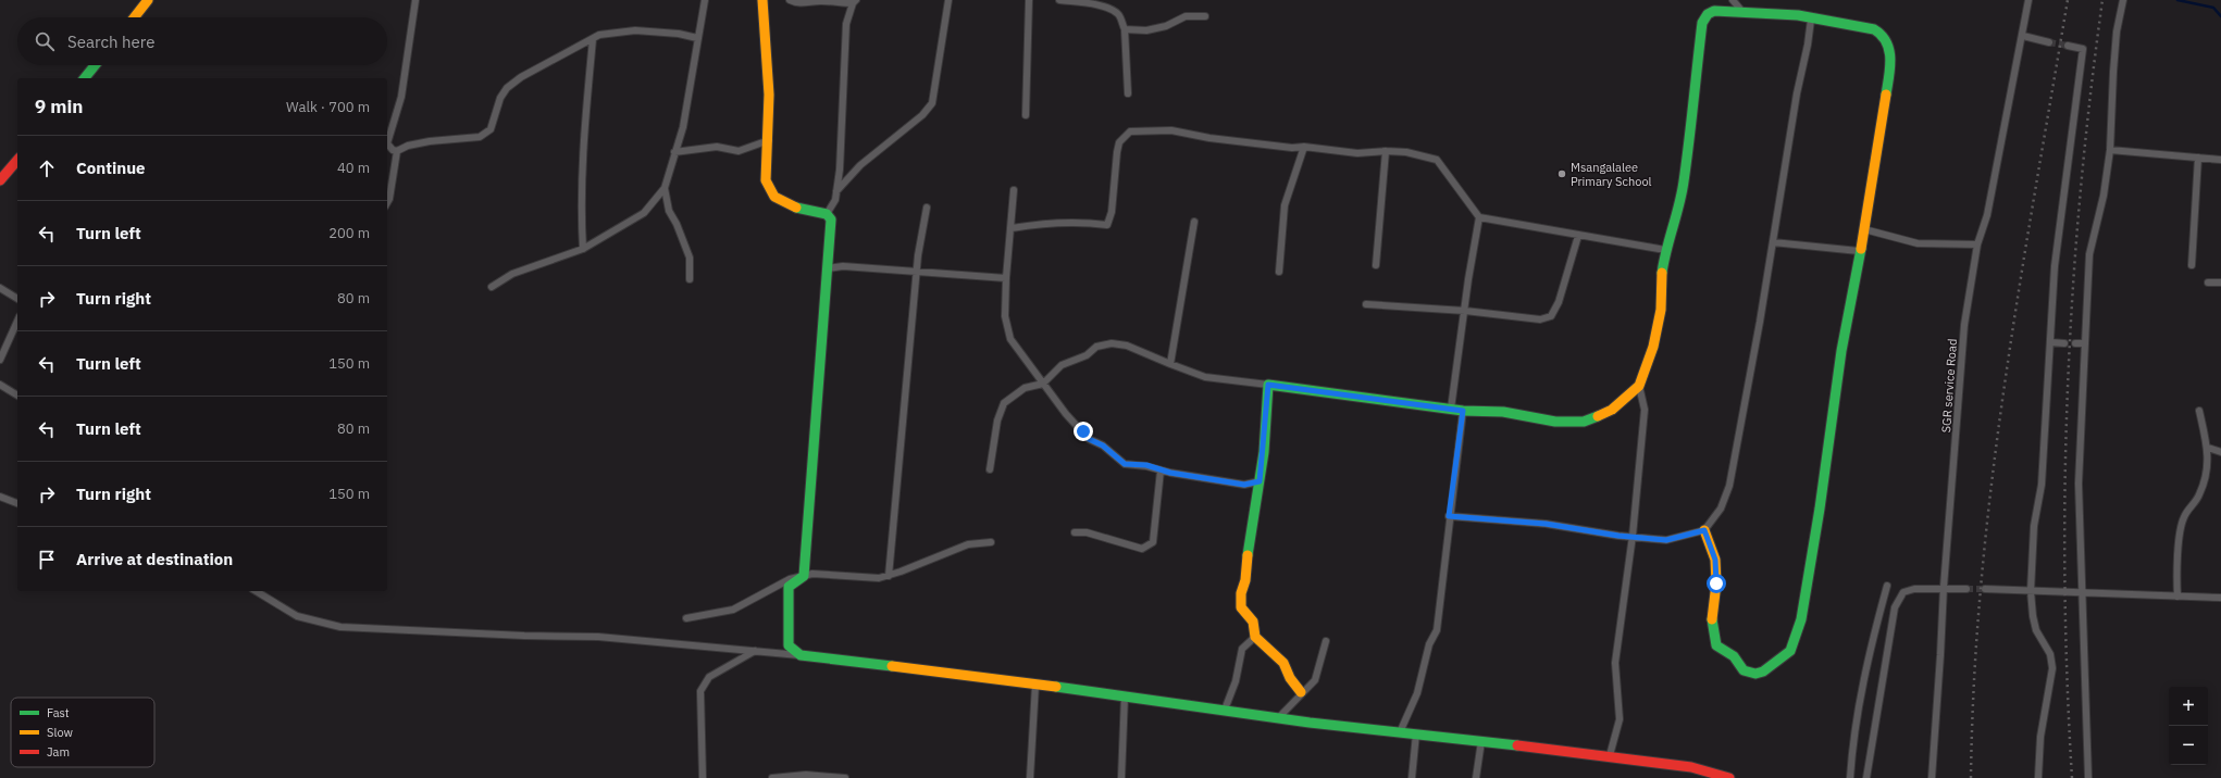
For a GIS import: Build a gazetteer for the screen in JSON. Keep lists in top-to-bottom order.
{
  "streets": {
    "street": ["SGR service Road"]
  },
  "places": ["Msangalalee Primary School"],
  "legend": ["Fast", "Slow", "Jam"],
  "page": {
    "search": "Search here",
    "heading": ["9 min", "Walk · 700 m"],
    "list": [
      ["Continue", "40 m"],
      ["Turn left", "200 m"],
      ["Turn right", "80 m"],
      ["Turn left", "150 m"],
      ["Turn left", "80 m"],
      ["Turn right", "150 m"],
      "Arrive at destination"
    ],
    "map_buttons": ["+", "−"]
  }
}
